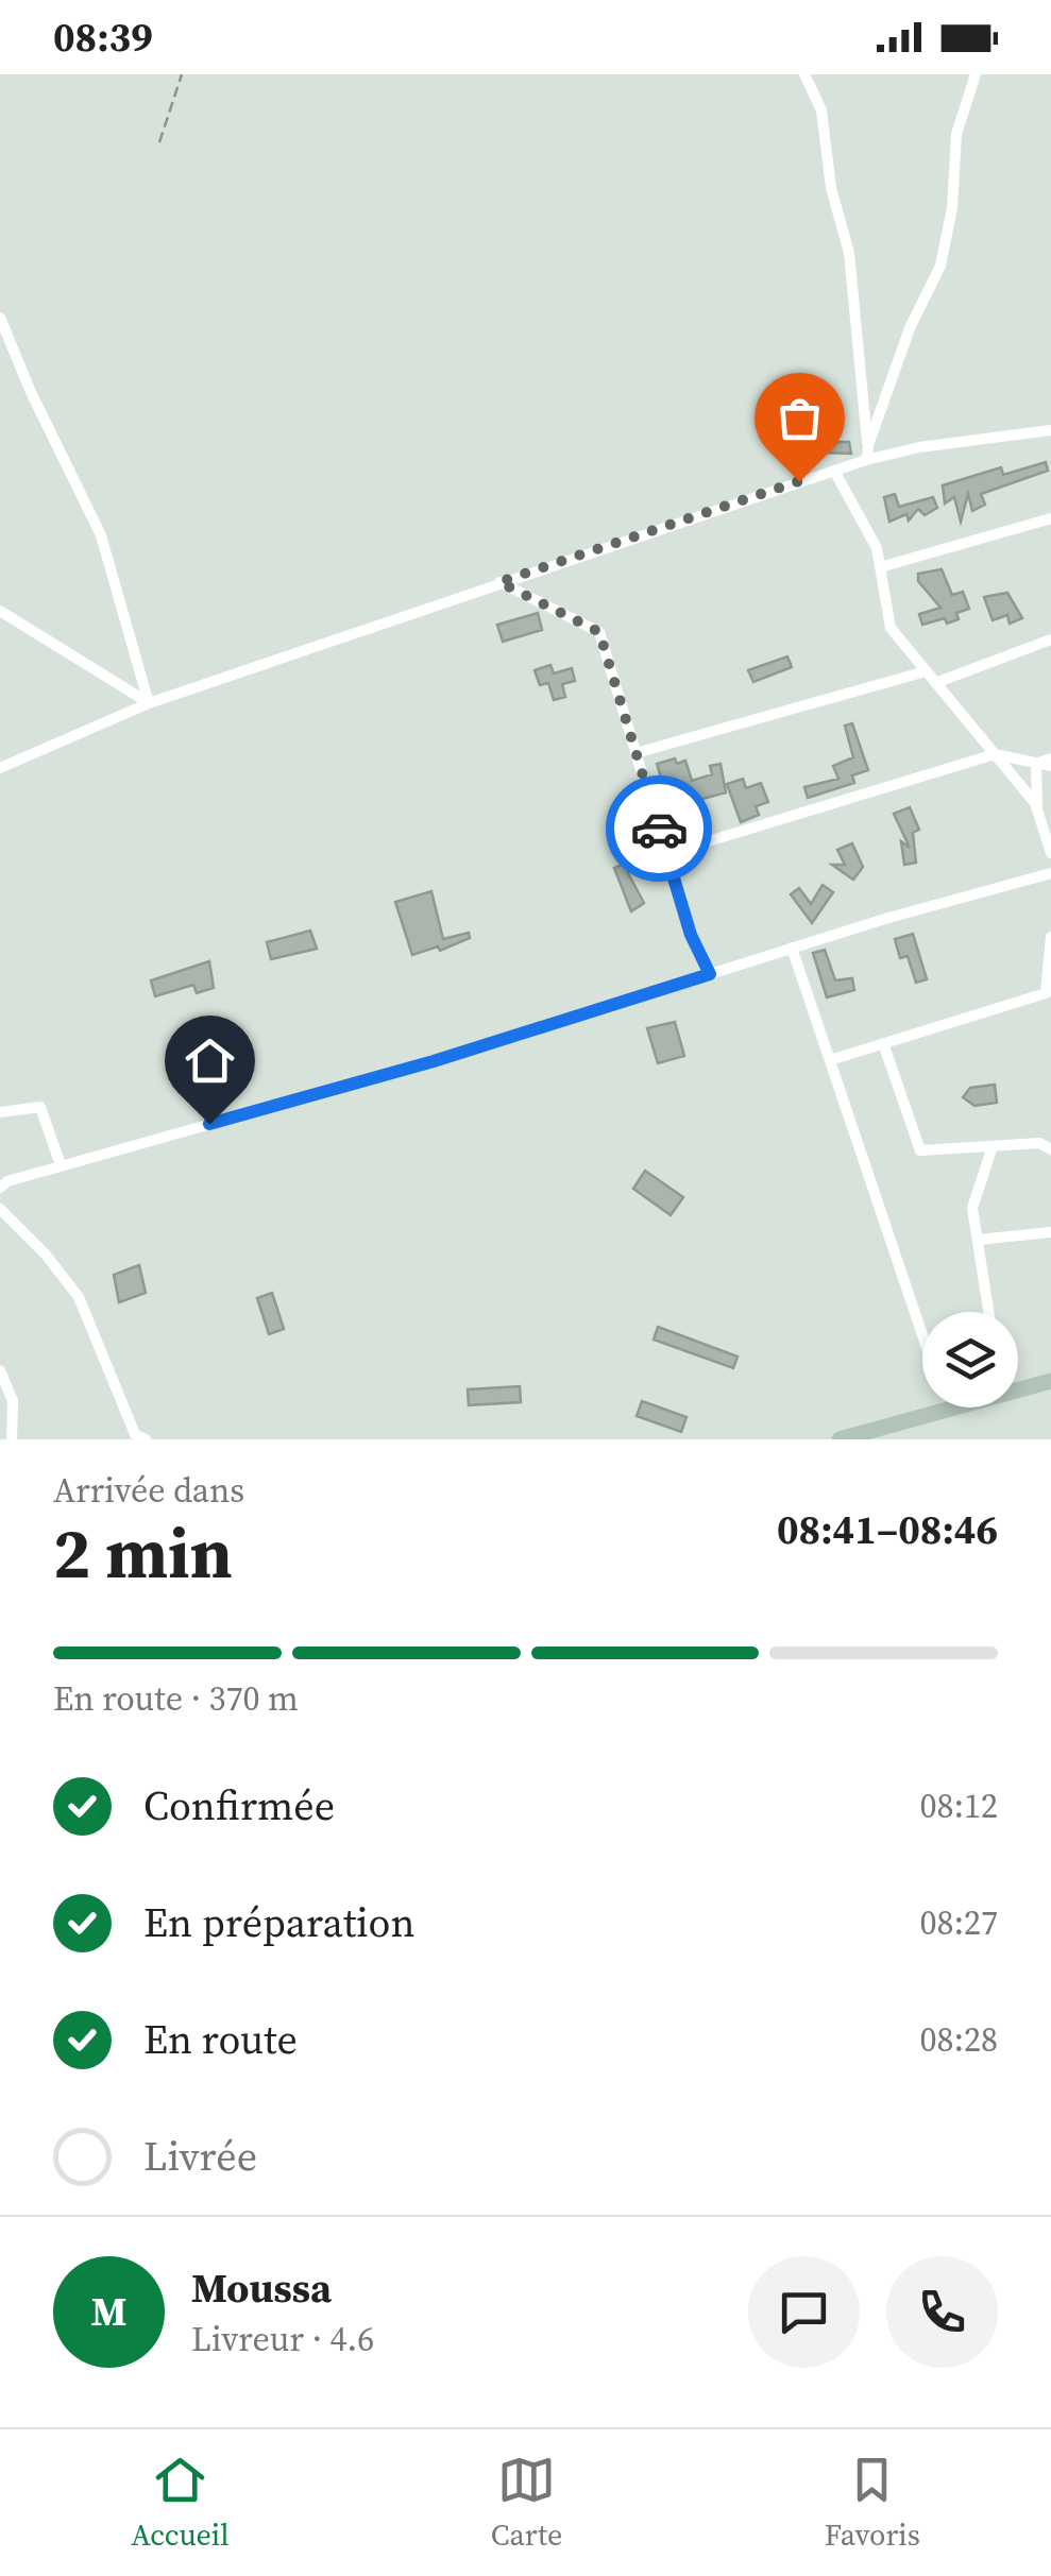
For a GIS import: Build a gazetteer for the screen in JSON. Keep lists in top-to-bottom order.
{
  "page": {
    "status": "08:39",
    "heading": ["2 min", "Arrivée dans", "08:41–08:46"],
    "panel": ["Moussa", "Livreur · 4.6"],
    "bar": "En route · 370 m",
    "list": [
      ["Confirmée", "08:12"],
      ["En préparation", "08:27"],
      ["En route", "08:28"],
      "Livrée"
    ],
    "round": "M",
    "tabs": ["Accueil", "Carte", "Favoris"]
  }
}
